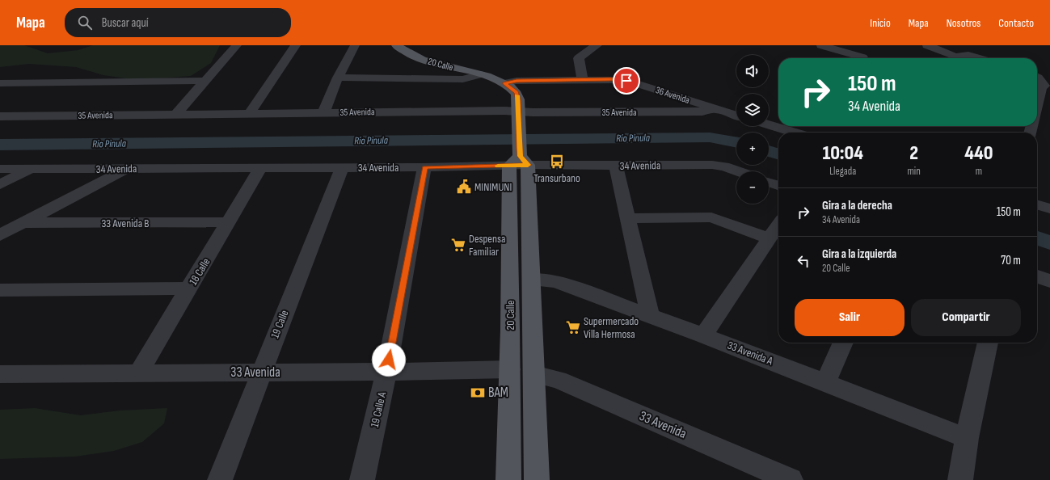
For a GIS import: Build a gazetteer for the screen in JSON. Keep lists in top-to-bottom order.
{
  "streets": {
    "main road": ["20 Calle"],
    "street": [
      "36 Avenida",
      "35 Avenida",
      "34 Avenida",
      "33 Avenida B",
      "18 Calle",
      "19 Calle",
      "33 Avenida A",
      "33 Avenida",
      "19 Calle A"
    ]
  },
  "crossings": [
    ["20 Calle", "36 Avenida"],
    ["20 Calle", "35 Avenida"],
    ["20 Calle", "34 Avenida"],
    ["20 Calle", "33 Avenida A"],
    ["20 Calle", "33 Avenida"],
    ["36 Avenida", "35 Avenida"],
    ["34 Avenida", "18 Calle"],
    ["34 Avenida", "19 Calle"],
    ["34 Avenida", "19 Calle A"],
    ["33 Avenida B", "18 Calle"],
    ["18 Calle", "33 Avenida"],
    ["19 Calle", "33 Avenida"],
    ["33 Avenida", "19 Calle A"]
  ],
  "water": ["Río Pinula"],
  "places": {
    "bus stop": ["Transurbano"],
    "public building": ["MINIMUNI"],
    "supermarket": ["Despensa Familiar", "Supermercado Villa Hermosa"],
    "bank": ["BAM"]
  },
  "page": {
    "header": "Mapa",
    "search": "Buscar aquí",
    "nav": [
      "Inicio",
      "Mapa",
      "Nosotros",
      "Contacto"
    ],
    "map_buttons": ["+", "−"],
    "turn": ["150 m", "34 Avenida"],
    "eta": [
      "10:04",
      "Llegada",
      "2",
      "min",
      "440",
      "m"
    ],
    "list": [
      {
        "name": "Gira a la derecha",
        "note": "34 Avenida",
        "value": "150 m"
      },
      {
        "name": "Gira a la izquierda",
        "note": "20 Calle",
        "value": "70 m"
      }
    ],
    "buttons": ["Salir", "Compartir"]
  }
}
